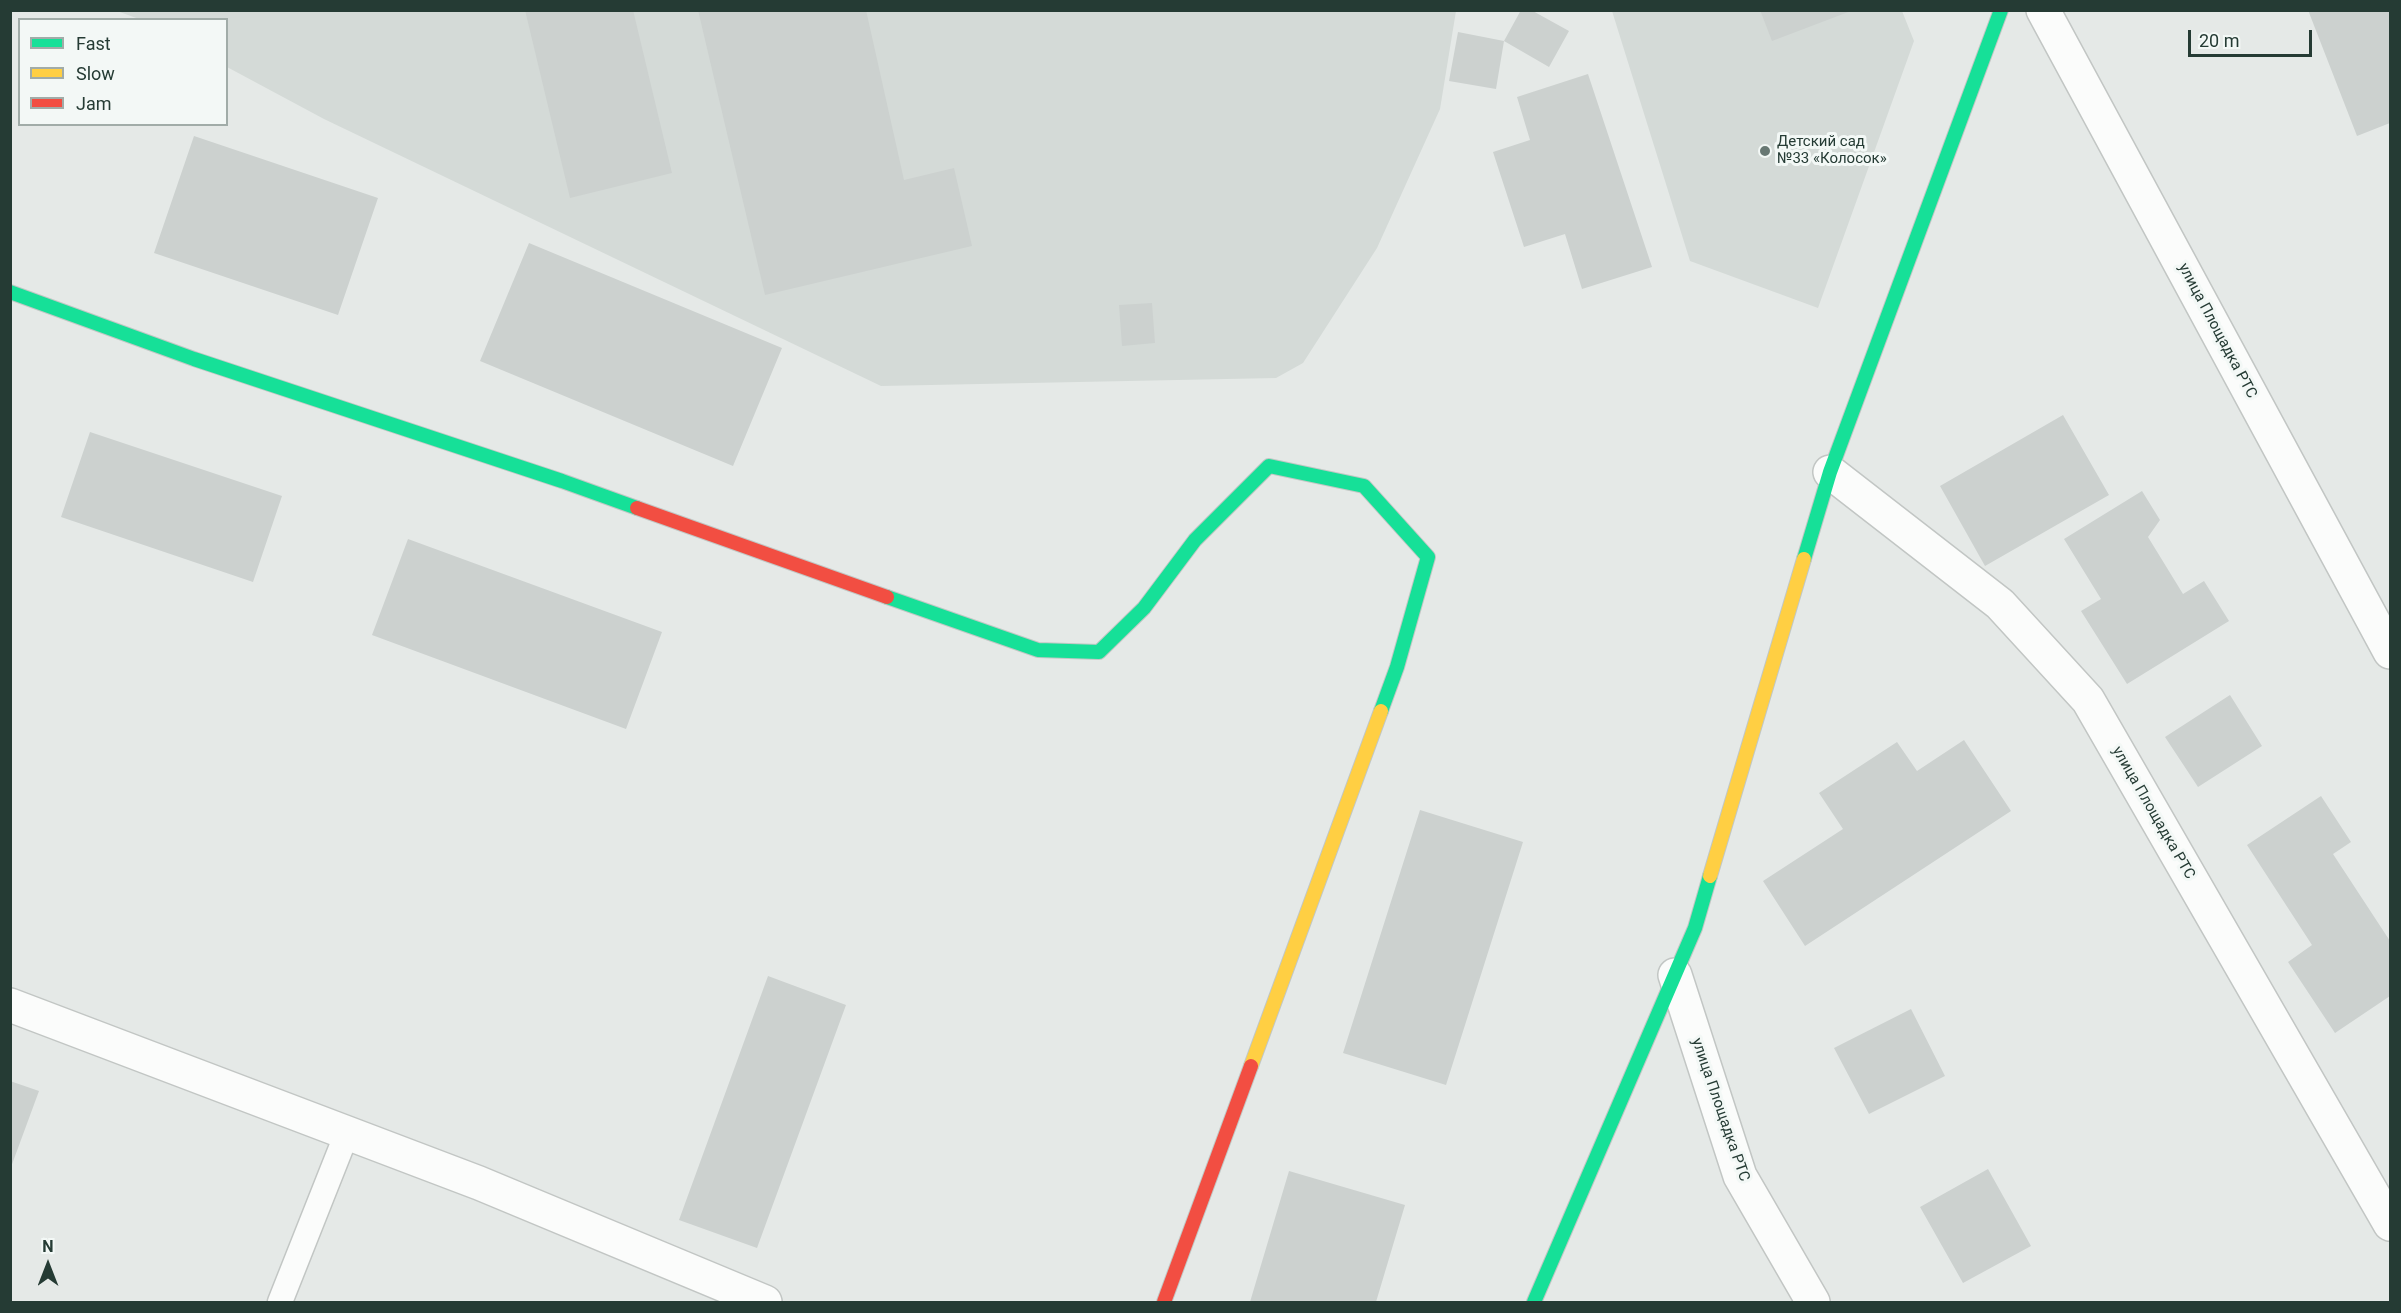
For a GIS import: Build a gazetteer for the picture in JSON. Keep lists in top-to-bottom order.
{
  "streets": {
    "street": ["улица Площадка РТС"]
  },
  "places": ["Детский сад №33 «Колосок»"],
  "legend": ["Fast", "Slow", "Jam"],
  "scale_bar": "20 m",
  "north": "top"
}
